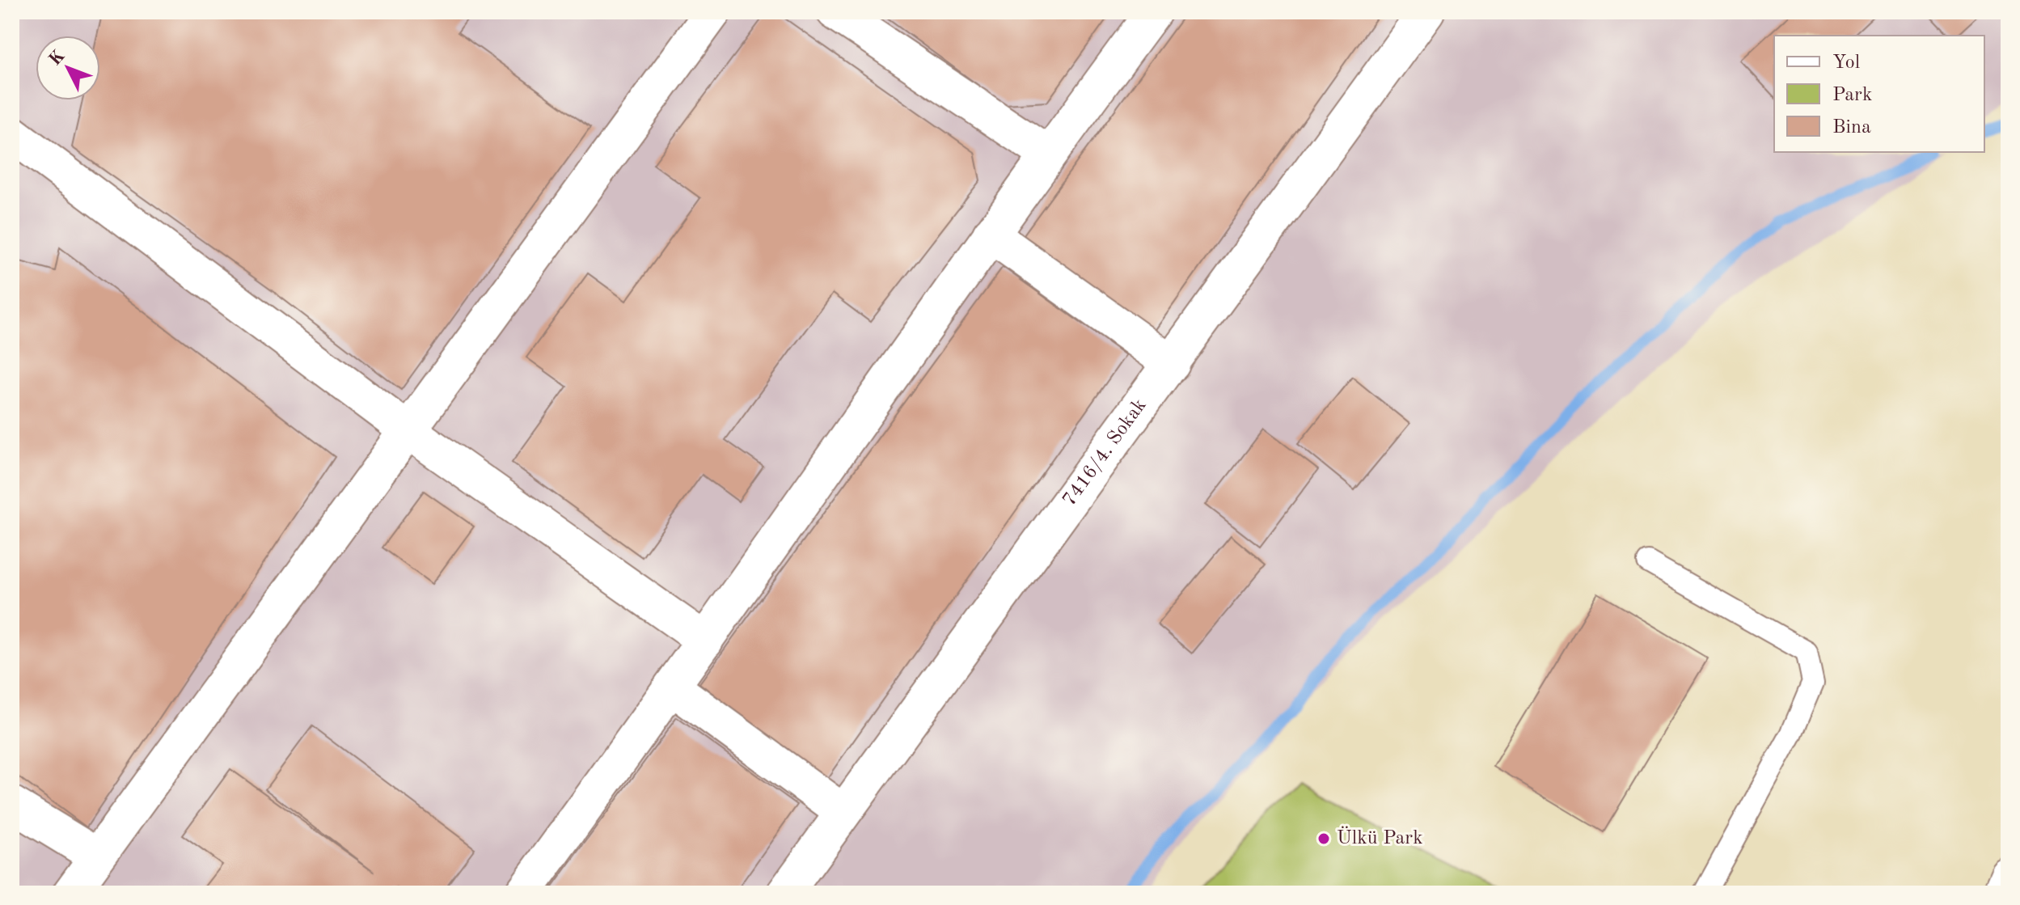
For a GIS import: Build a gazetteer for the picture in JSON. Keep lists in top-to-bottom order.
{
  "streets": {
    "street": ["7416/4. Sokak"]
  },
  "places": ["Ülkü Park"],
  "legend": ["Yol", "Park", "Bina"],
  "north": "top left"
}
